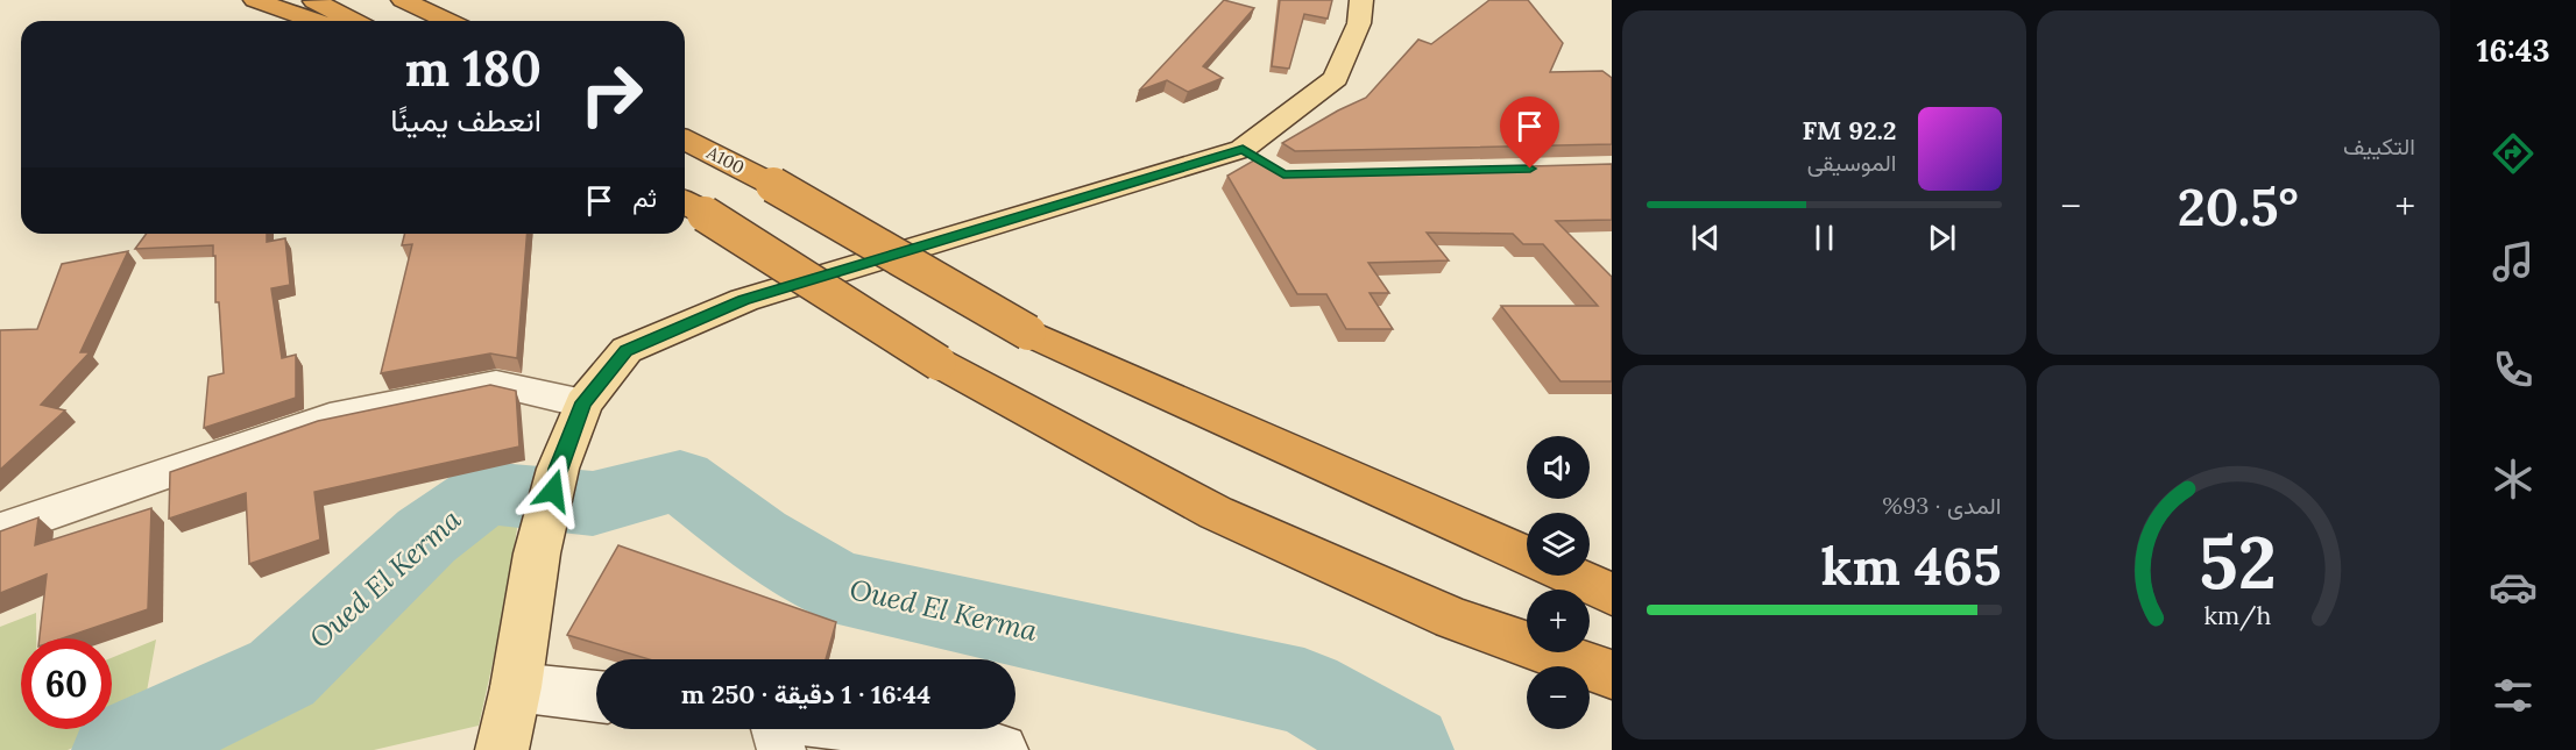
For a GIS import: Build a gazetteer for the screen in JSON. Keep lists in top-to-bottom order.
{
  "streets": {
    "highway": ["A100"]
  },
  "water": ["Oued El Kerma"],
  "page": {
    "tabs": "16:43",
    "tile": [
      "التكييف",
      ["المدى · 93%", "465 km"]
    ],
    "turn": ["180 m", "انعطف يمينًا"],
    "song": ["92.2 FM", "الموسيقى"],
    "then": "ثم",
    "heat": ["−", "20.5°", "+"],
    "map_buttons": ["+", "−"],
    "limit": "60",
    "trip": "16:44 · 1 دقيقة · 250 m",
    "gauge": ["52", "km/h"]
  }
}
